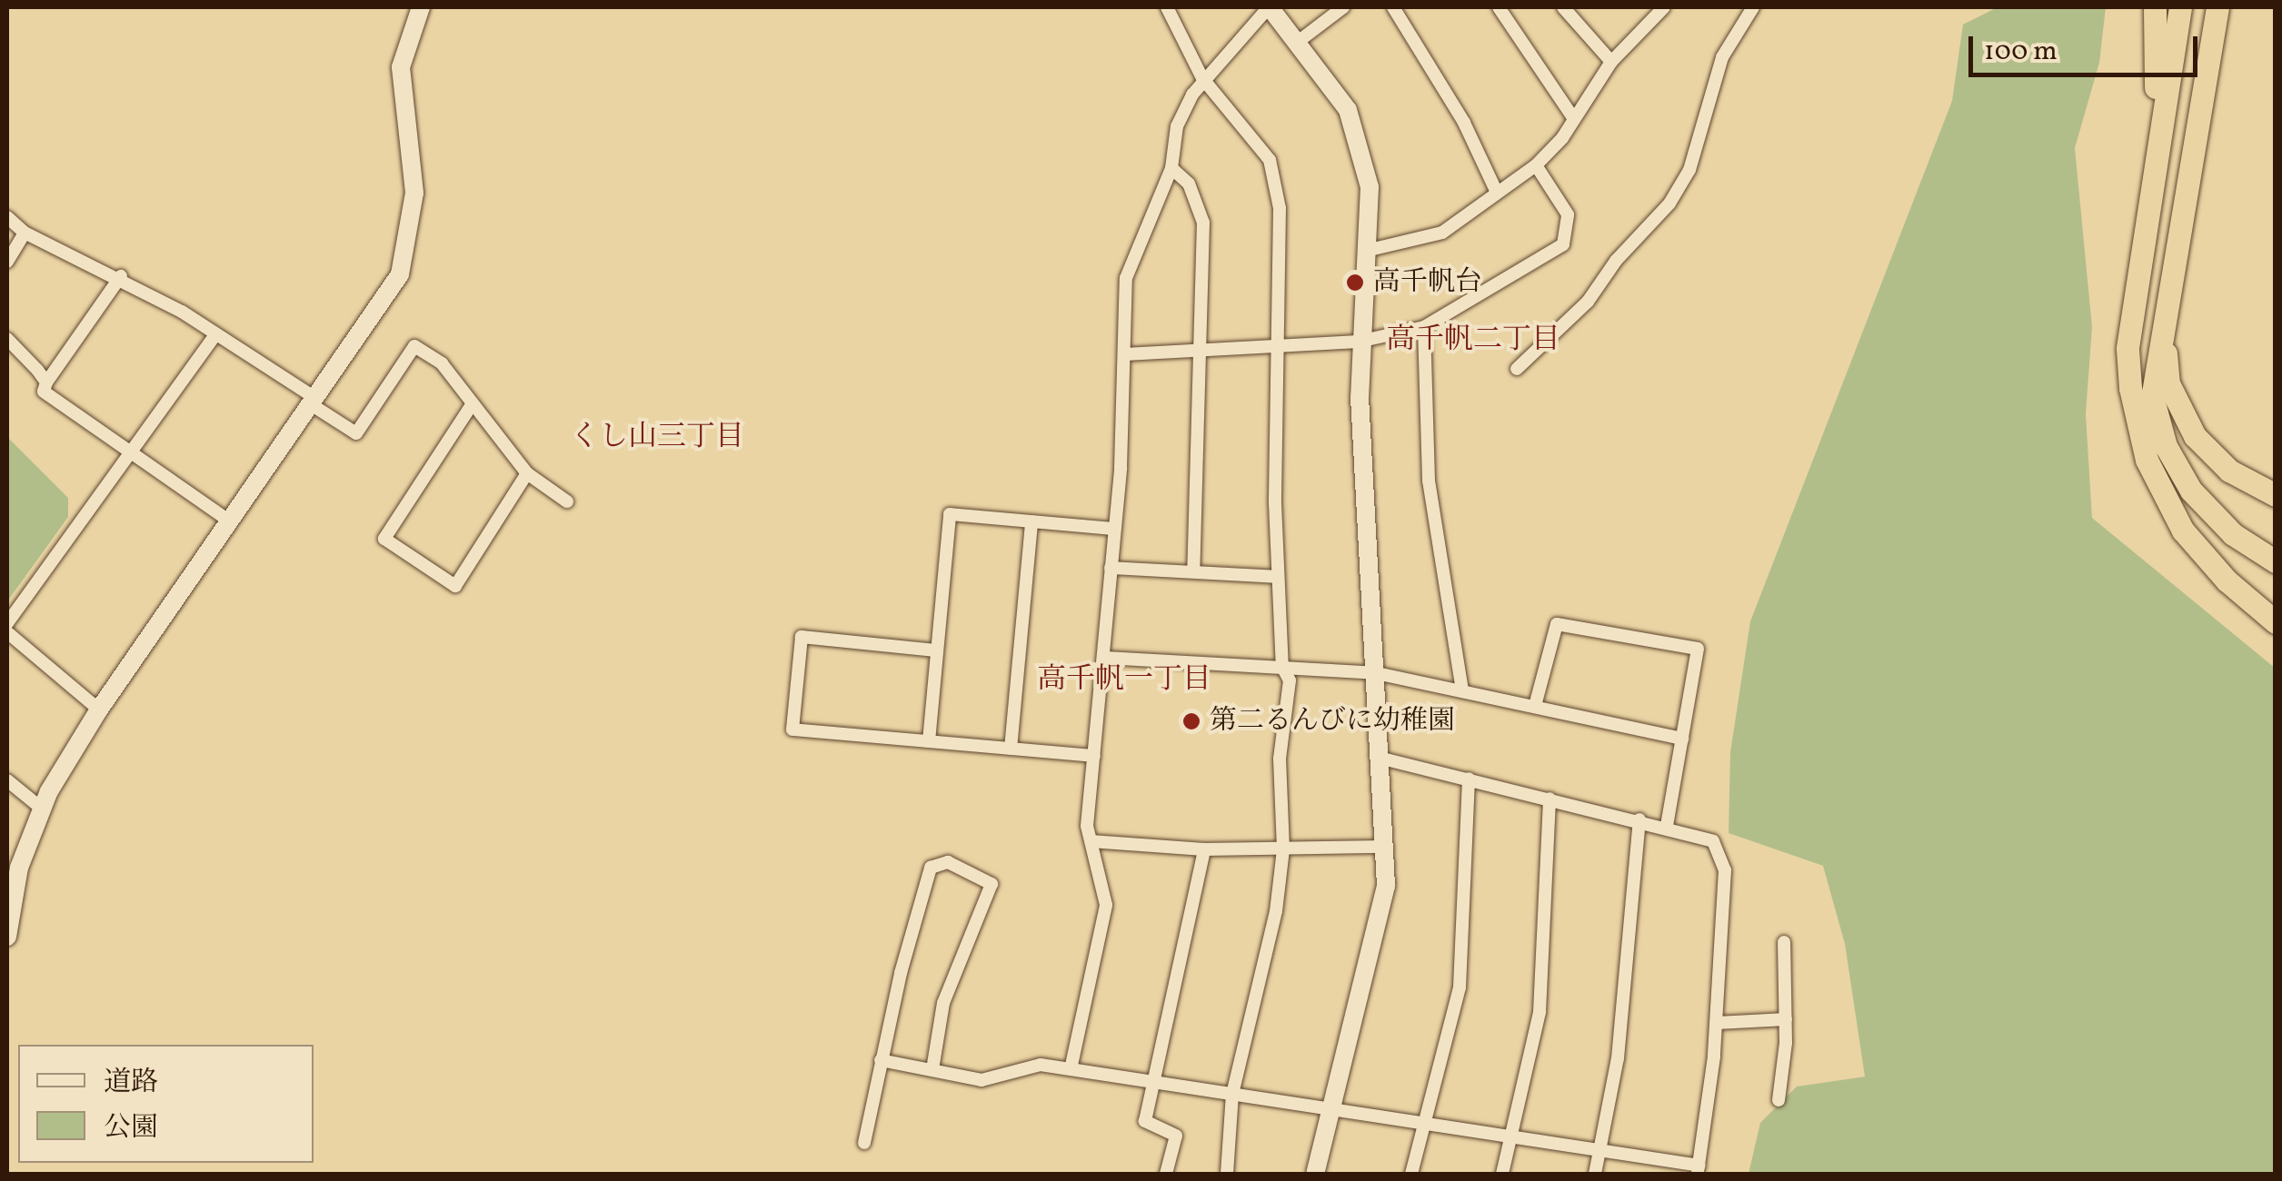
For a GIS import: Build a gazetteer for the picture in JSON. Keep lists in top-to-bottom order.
{
  "districts": ["高千帆二丁目", "くし山三丁目", "高千帆一丁目"],
  "places": ["高千帆台", "第二るんびに幼稚園"],
  "legend": ["道路", "公園"],
  "scale_bar": "100 m"
}
